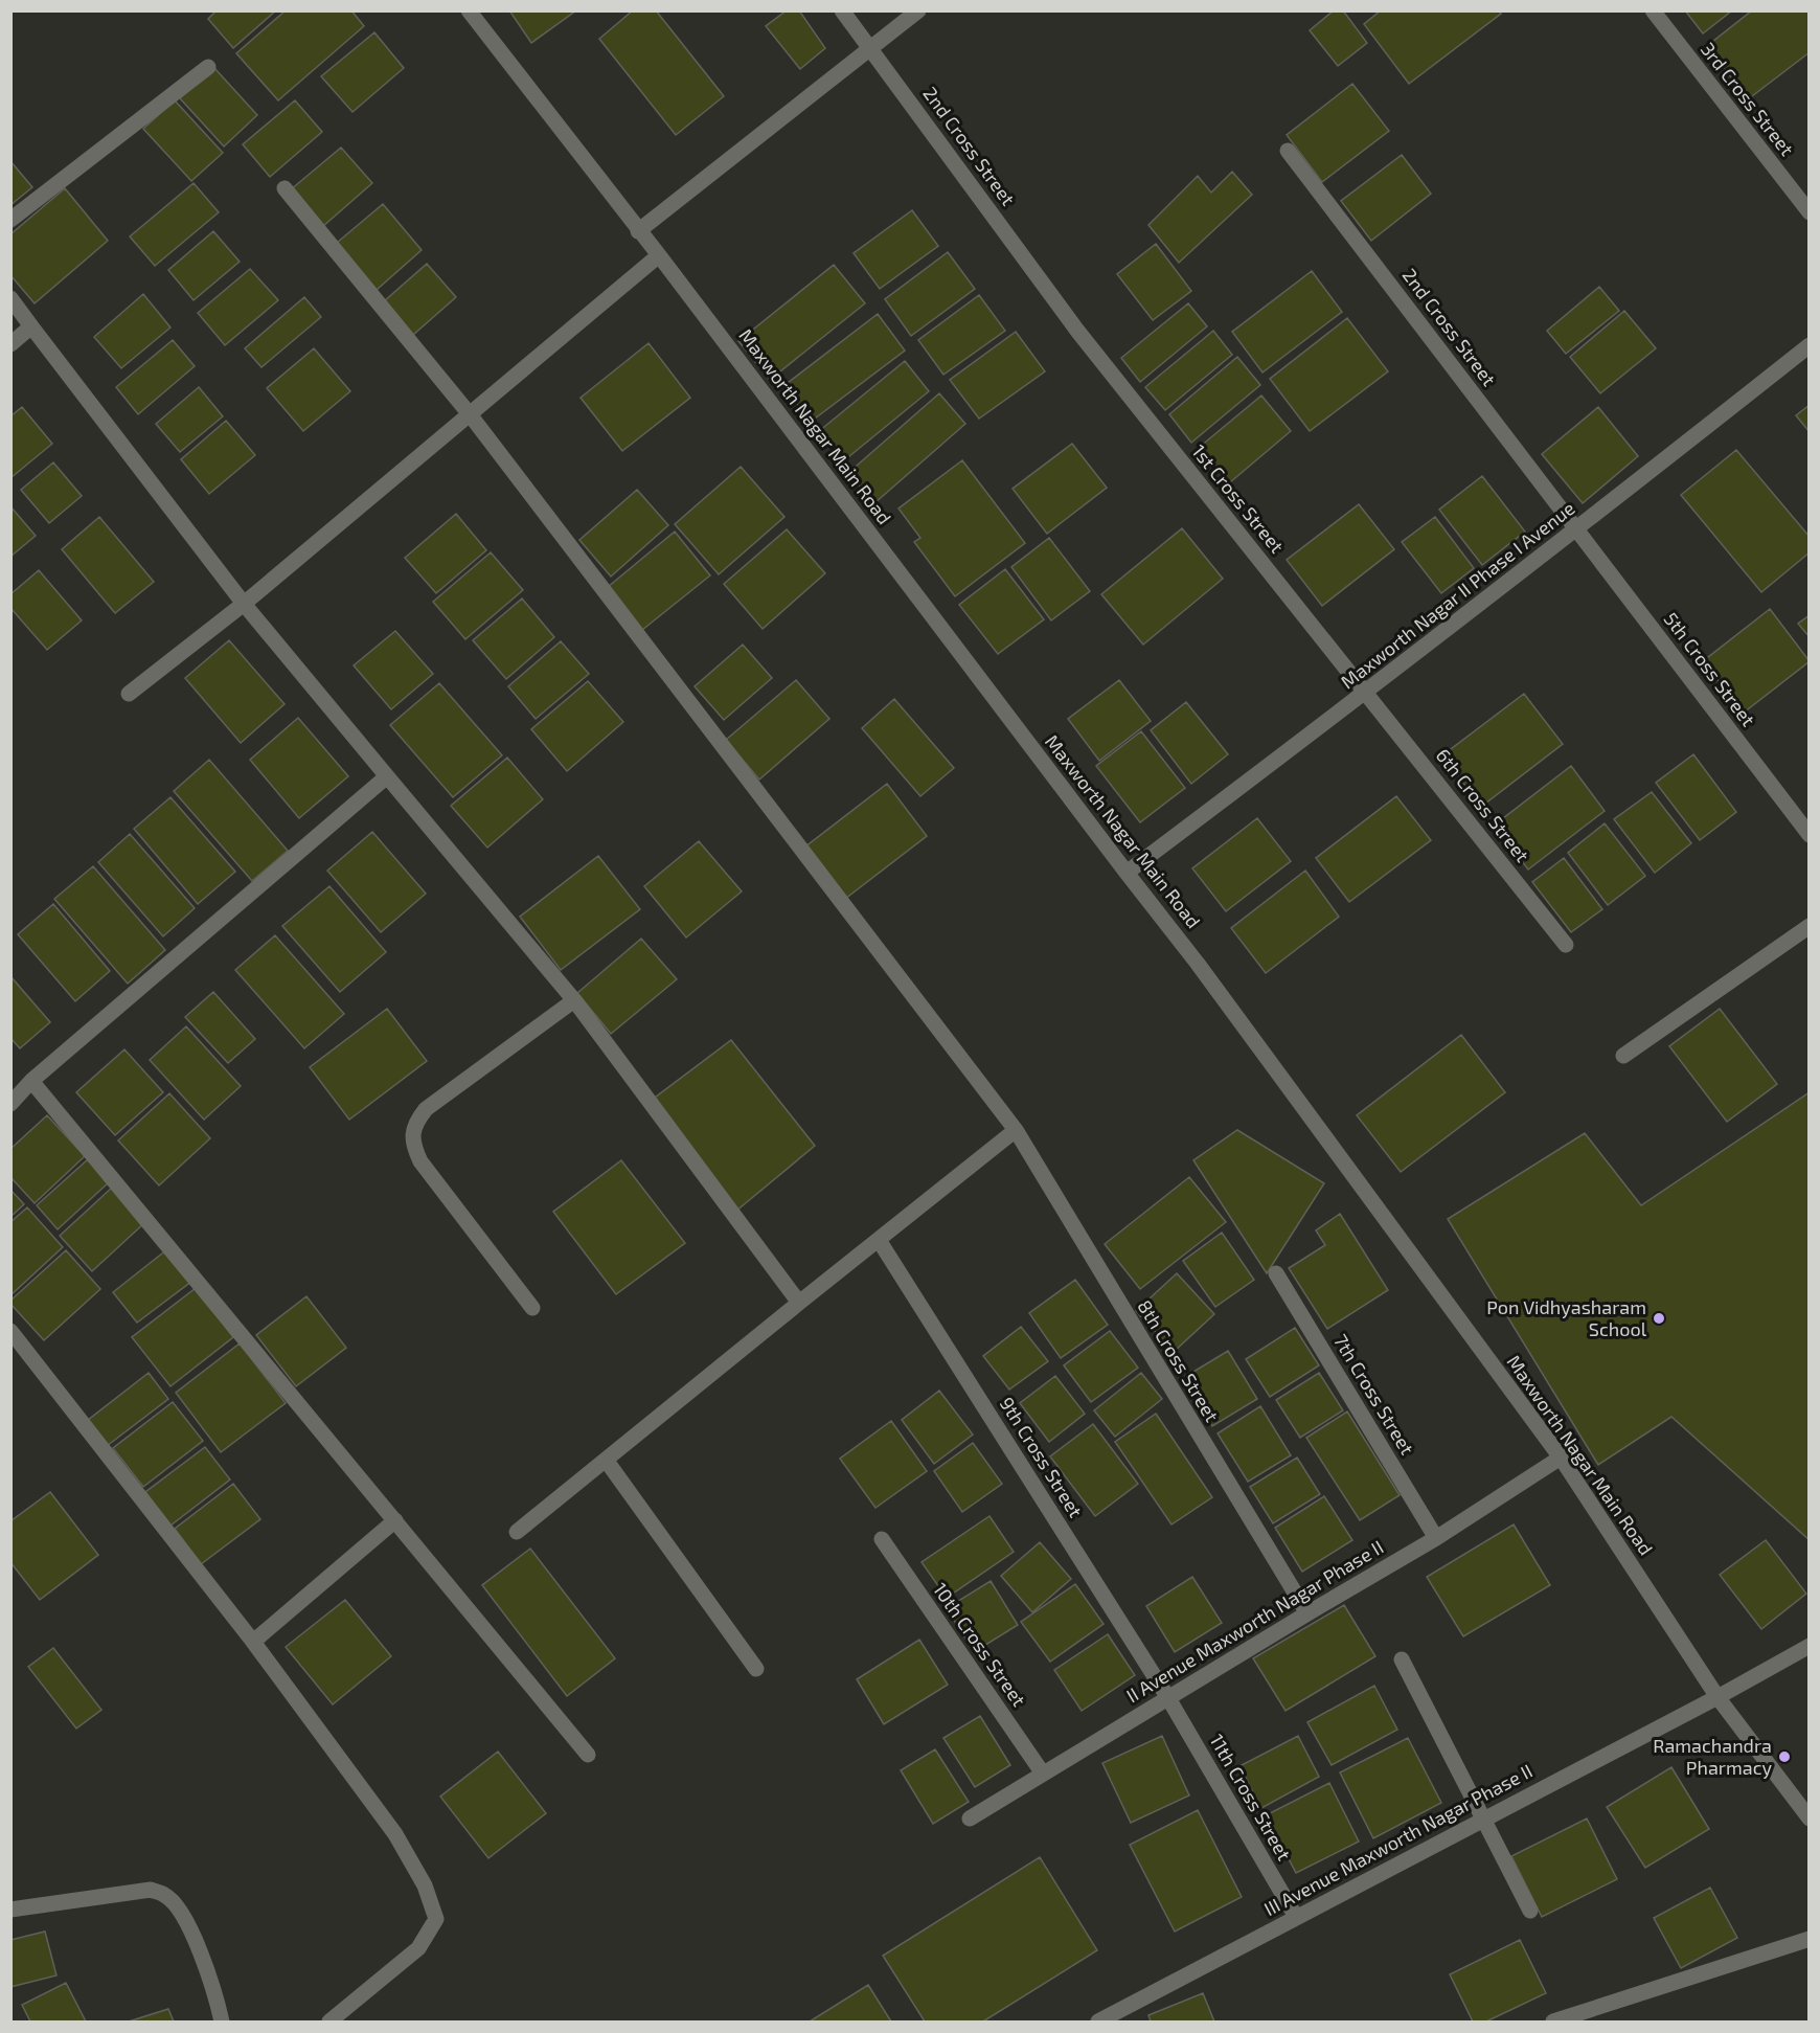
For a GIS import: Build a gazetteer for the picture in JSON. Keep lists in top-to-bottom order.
{
  "streets": {
    "street": [
      "3rd Cross Street",
      "2nd Cross Street",
      "Maxworth Nagar Main Road",
      "1st Cross Street",
      "Maxworth Nagar II Phase I Avenue",
      "5th Cross Street",
      "6th Cross Street",
      "8th Cross Street",
      "7th Cross Street",
      "9th Cross Street",
      "II Avenue Maxworth Nagar Phase II",
      "10th Cross Street",
      "11th Cross Street",
      "III Avenue Maxworth Nagar Phase II"
    ]
  },
  "crossings": [
    ["2nd Cross Street", "1st Cross Street"],
    ["2nd Cross Street", "Maxworth Nagar II Phase I Avenue"],
    ["2nd Cross Street", "5th Cross Street"],
    ["Maxworth Nagar Main Road", "Maxworth Nagar II Phase I Avenue"],
    ["Maxworth Nagar Main Road", "II Avenue Maxworth Nagar Phase II"],
    ["Maxworth Nagar Main Road", "III Avenue Maxworth Nagar Phase II"],
    ["1st Cross Street", "Maxworth Nagar II Phase I Avenue"],
    ["1st Cross Street", "6th Cross Street"],
    ["Maxworth Nagar II Phase I Avenue", "5th Cross Street"],
    ["Maxworth Nagar II Phase I Avenue", "6th Cross Street"],
    ["8th Cross Street", "II Avenue Maxworth Nagar Phase II"],
    ["7th Cross Street", "II Avenue Maxworth Nagar Phase II"],
    ["9th Cross Street", "II Avenue Maxworth Nagar Phase II"],
    ["9th Cross Street", "11th Cross Street"],
    ["II Avenue Maxworth Nagar Phase II", "10th Cross Street"],
    ["II Avenue Maxworth Nagar Phase II", "11th Cross Street"],
    ["11th Cross Street", "III Avenue Maxworth Nagar Phase II"]
  ],
  "places": ["Pon Vidhyasharam School", "Ramachandra Pharmacy"]
}
